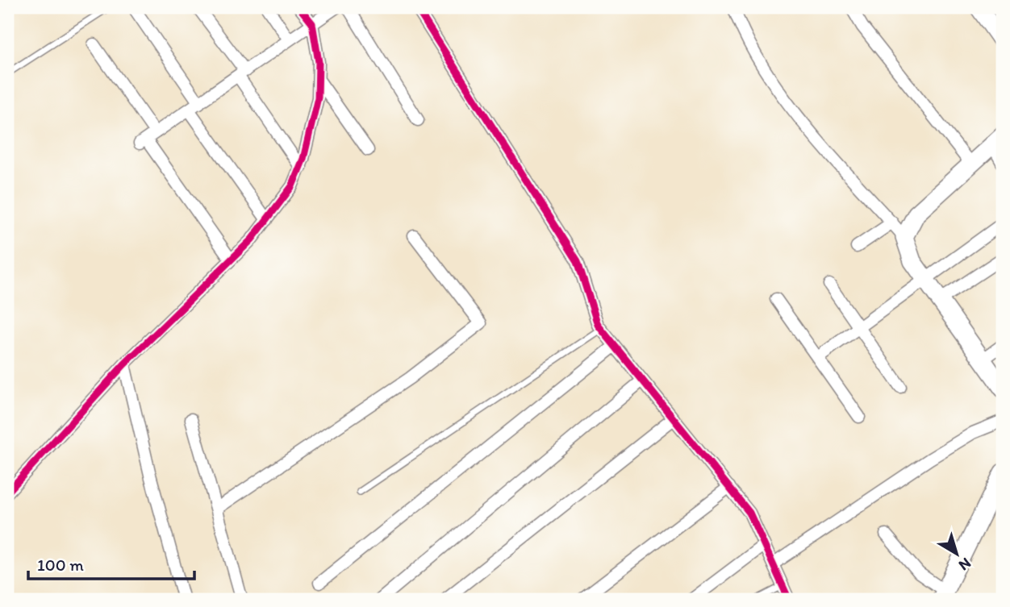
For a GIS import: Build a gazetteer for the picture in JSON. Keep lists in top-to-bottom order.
{
  "scale_bar": "100 m",
  "north": "bottom right"
}
